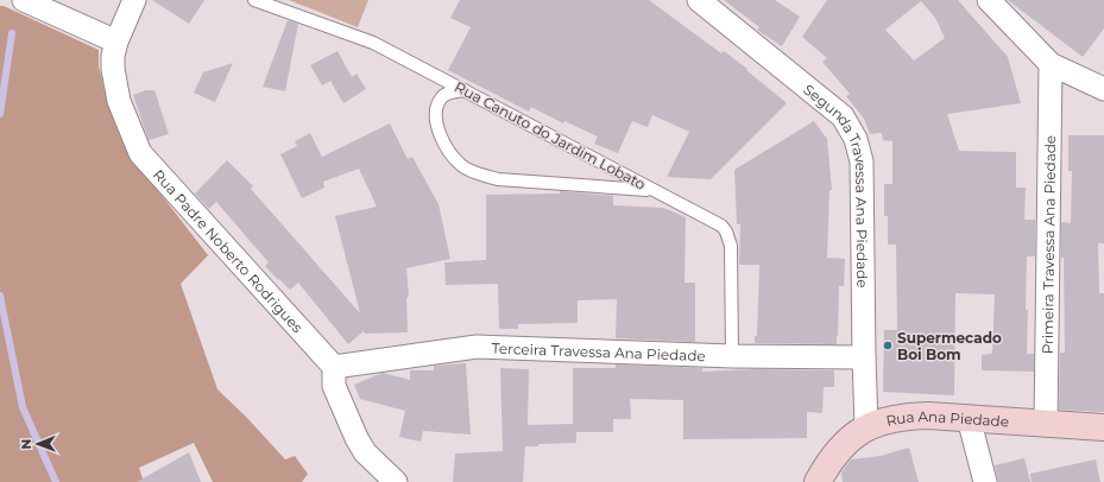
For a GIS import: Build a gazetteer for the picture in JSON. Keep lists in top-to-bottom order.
{
  "streets": {
    "main road": ["Rua Ana Piedade"],
    "street": [
      "Segunda Travessa Ana Piedade",
      "Primeira Travessa Ana Piedade",
      "Rua Padre Noberto Rodrigues",
      "Terceira Travessa Ana Piedade"
    ],
    "lane": ["Rua Canuto do Jardim Lobato"]
  },
  "crossings": [
    ["Rua Canuto do Jardim Lobato", "Terceira Travessa Ana Piedade"],
    ["Segunda Travessa Ana Piedade", "Terceira Travessa Ana Piedade"],
    ["Segunda Travessa Ana Piedade", "Rua Ana Piedade"],
    ["Primeira Travessa Ana Piedade", "Rua Ana Piedade"],
    ["Rua Padre Noberto Rodrigues", "Terceira Travessa Ana Piedade"]
  ],
  "places": ["Supermecado Boi Bom"],
  "north": "left"
}
